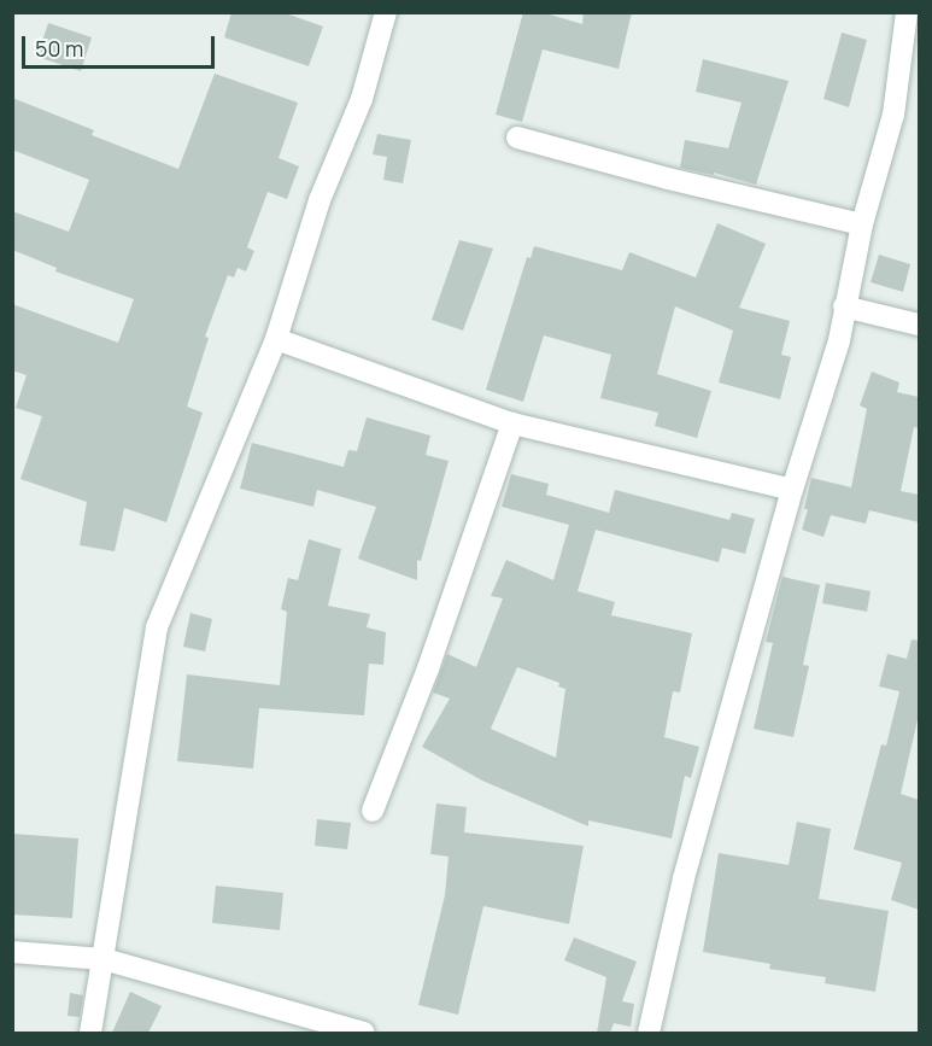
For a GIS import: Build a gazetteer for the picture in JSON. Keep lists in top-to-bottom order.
{
  "scale_bar": "50 m"
}
